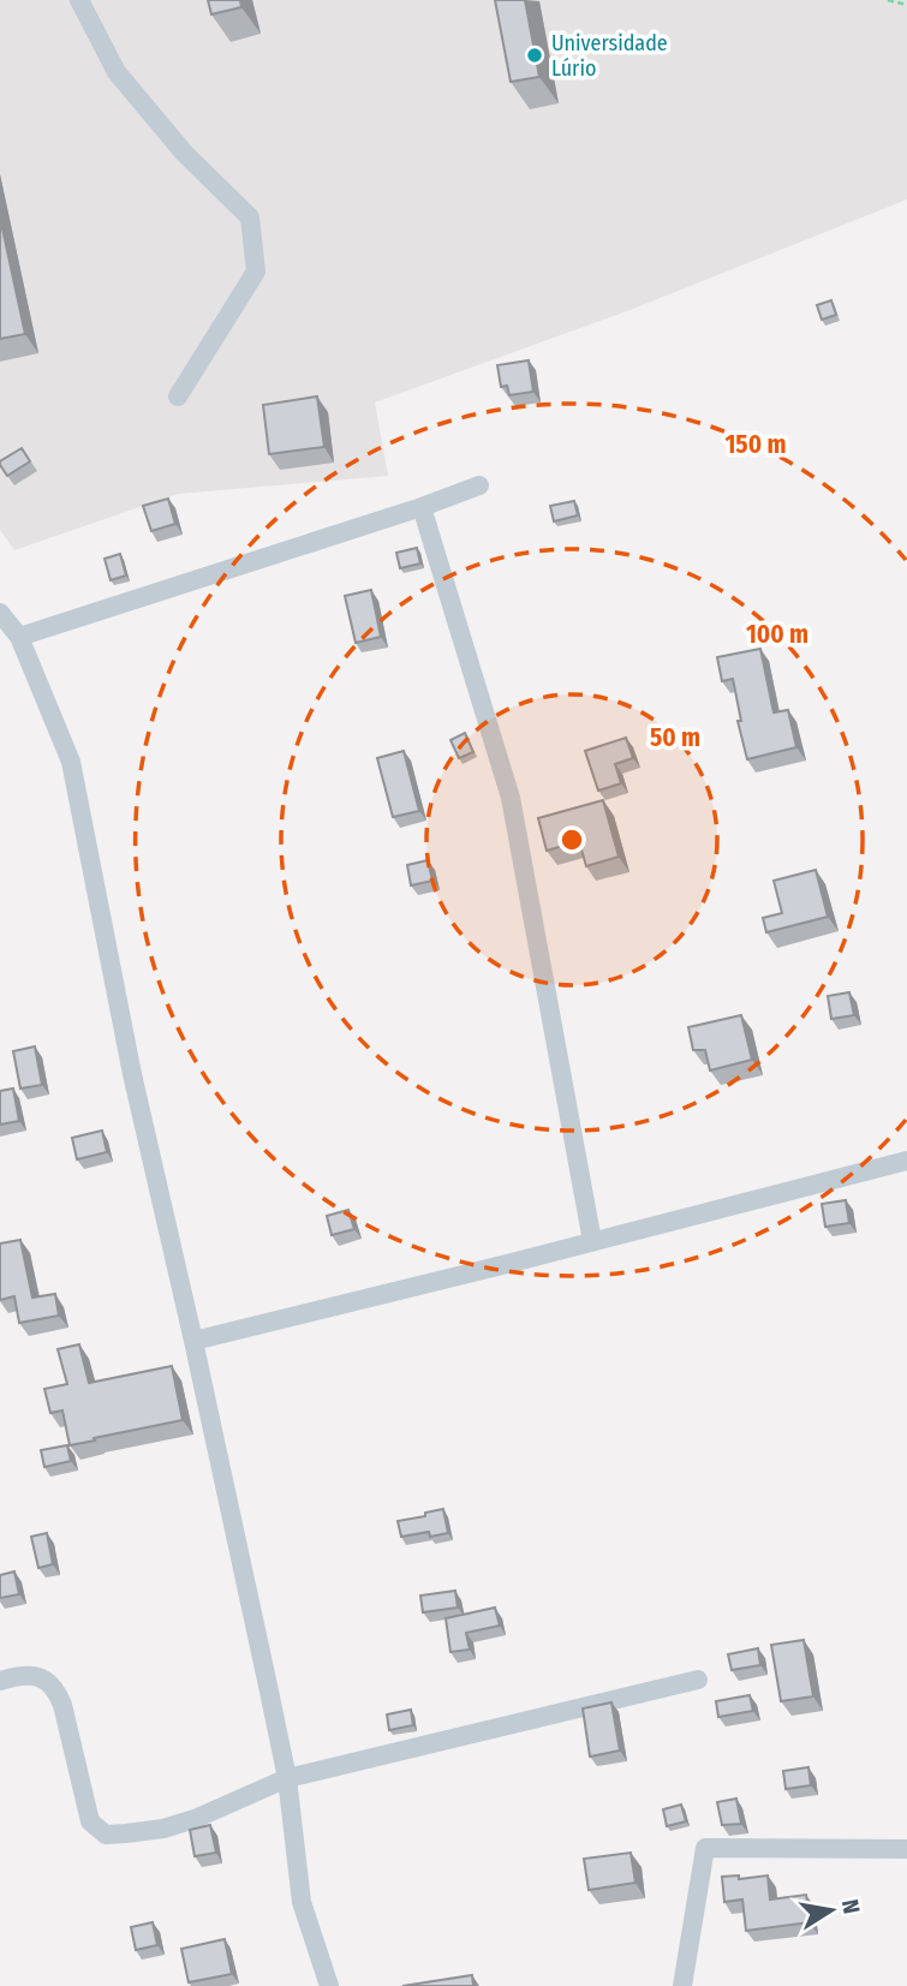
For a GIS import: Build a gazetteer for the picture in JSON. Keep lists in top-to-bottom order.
{
  "places": ["Universidade Lúrio"],
  "north": "right",
  "rings": ["150 m", "100 m", "50 m"]
}
